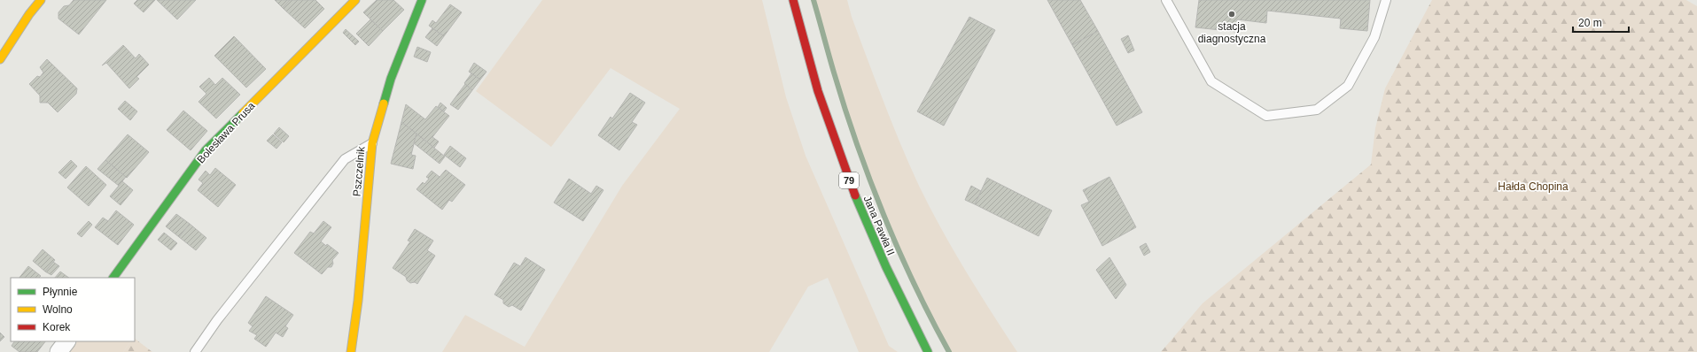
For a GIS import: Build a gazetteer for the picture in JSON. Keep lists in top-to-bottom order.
{
  "streets": {
    "street": [
      "Bolesława Prusa",
      "Pszczelnik",
      "79",
      "Jana Pawła II"
    ]
  },
  "parks": ["Hałda Chopina"],
  "places": ["stacja diagnostyczna"],
  "legend": ["Płynnie", "Wolno", "Korek"],
  "scale_bar": "20 m"
}
